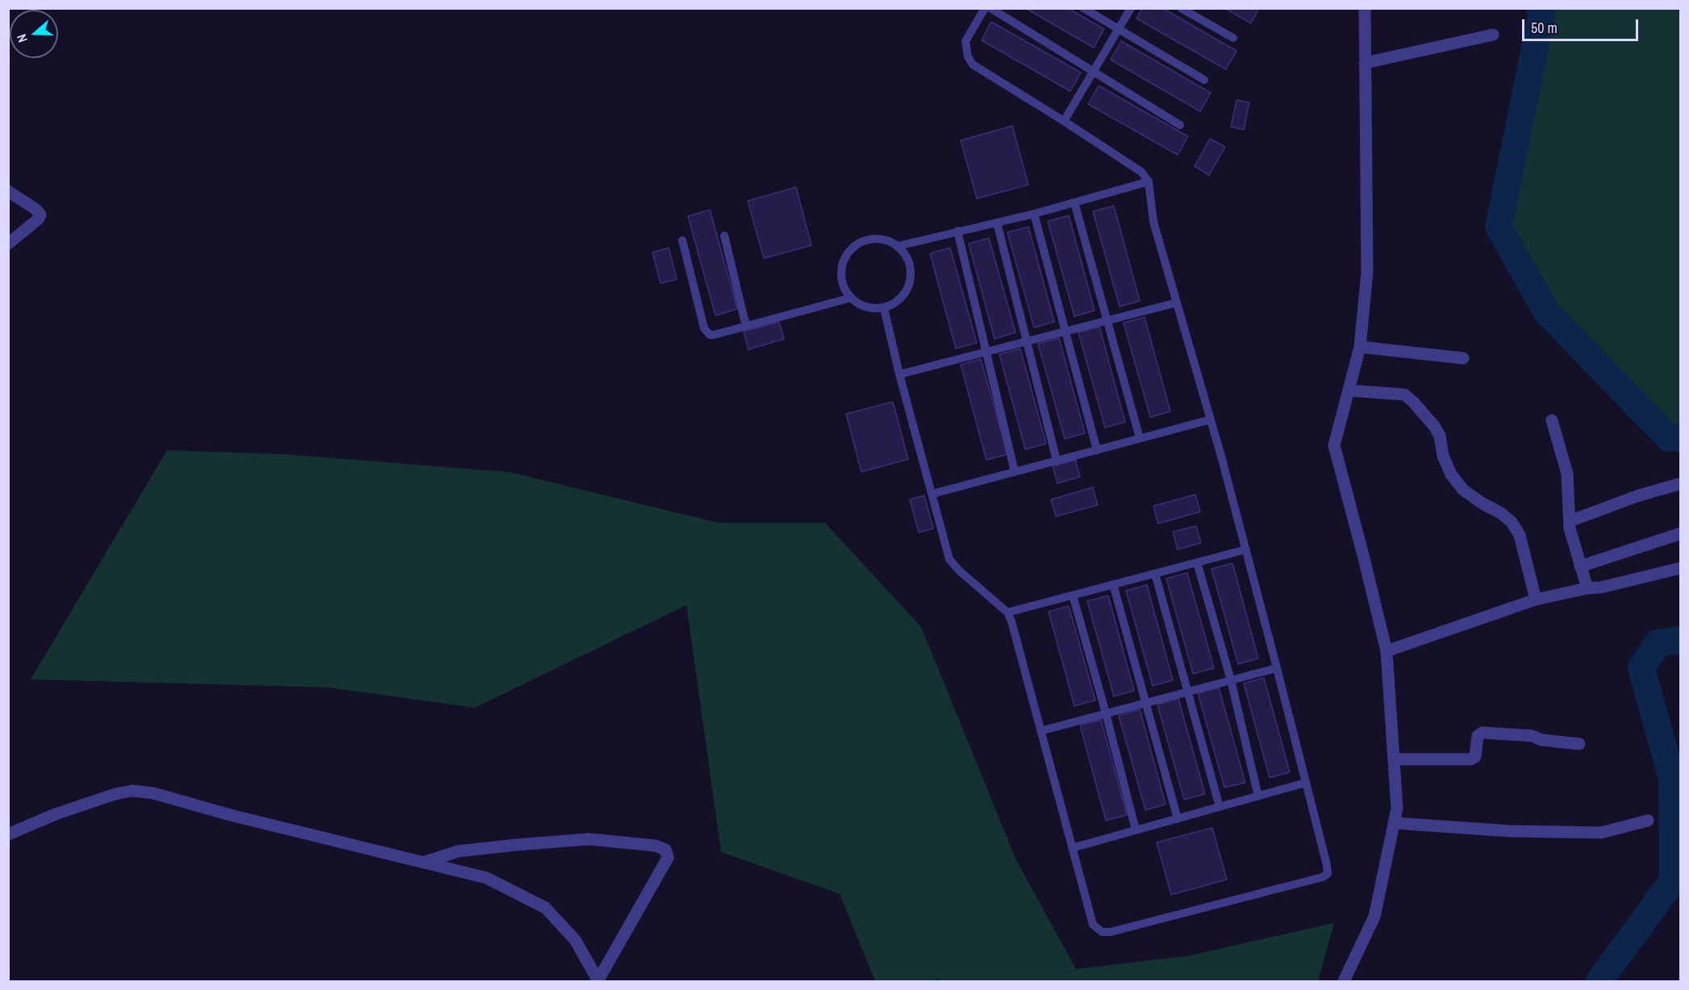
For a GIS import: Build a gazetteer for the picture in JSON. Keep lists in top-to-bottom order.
{
  "scale_bar": "50 m",
  "north": "left"
}
